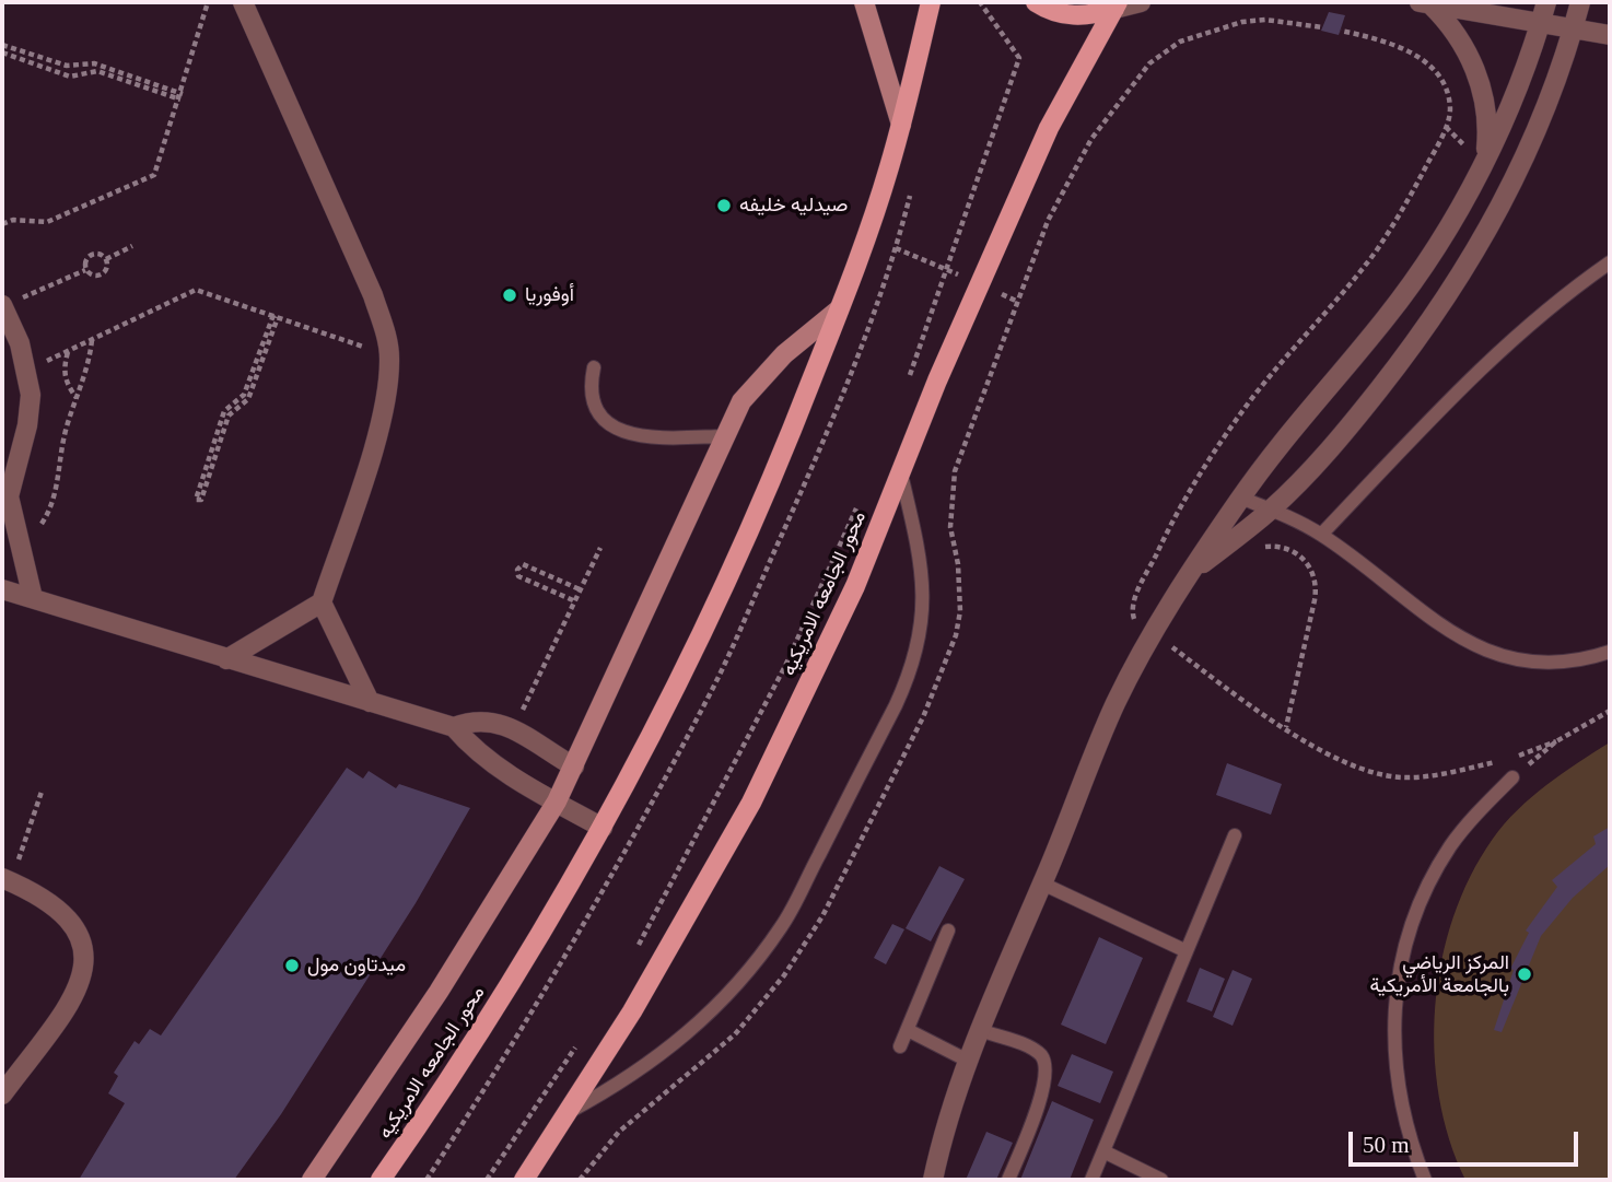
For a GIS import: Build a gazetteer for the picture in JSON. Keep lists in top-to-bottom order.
{
  "streets": {
    "main road": ["محور الجامعه الامريكيه"]
  },
  "places": [
    "صيدليه خليفه",
    "أوفوريا",
    "ميدتاون مول",
    "المركز الرياضي بالجامعة الأمريكية"
  ],
  "scale_bar": "50 m"
}
